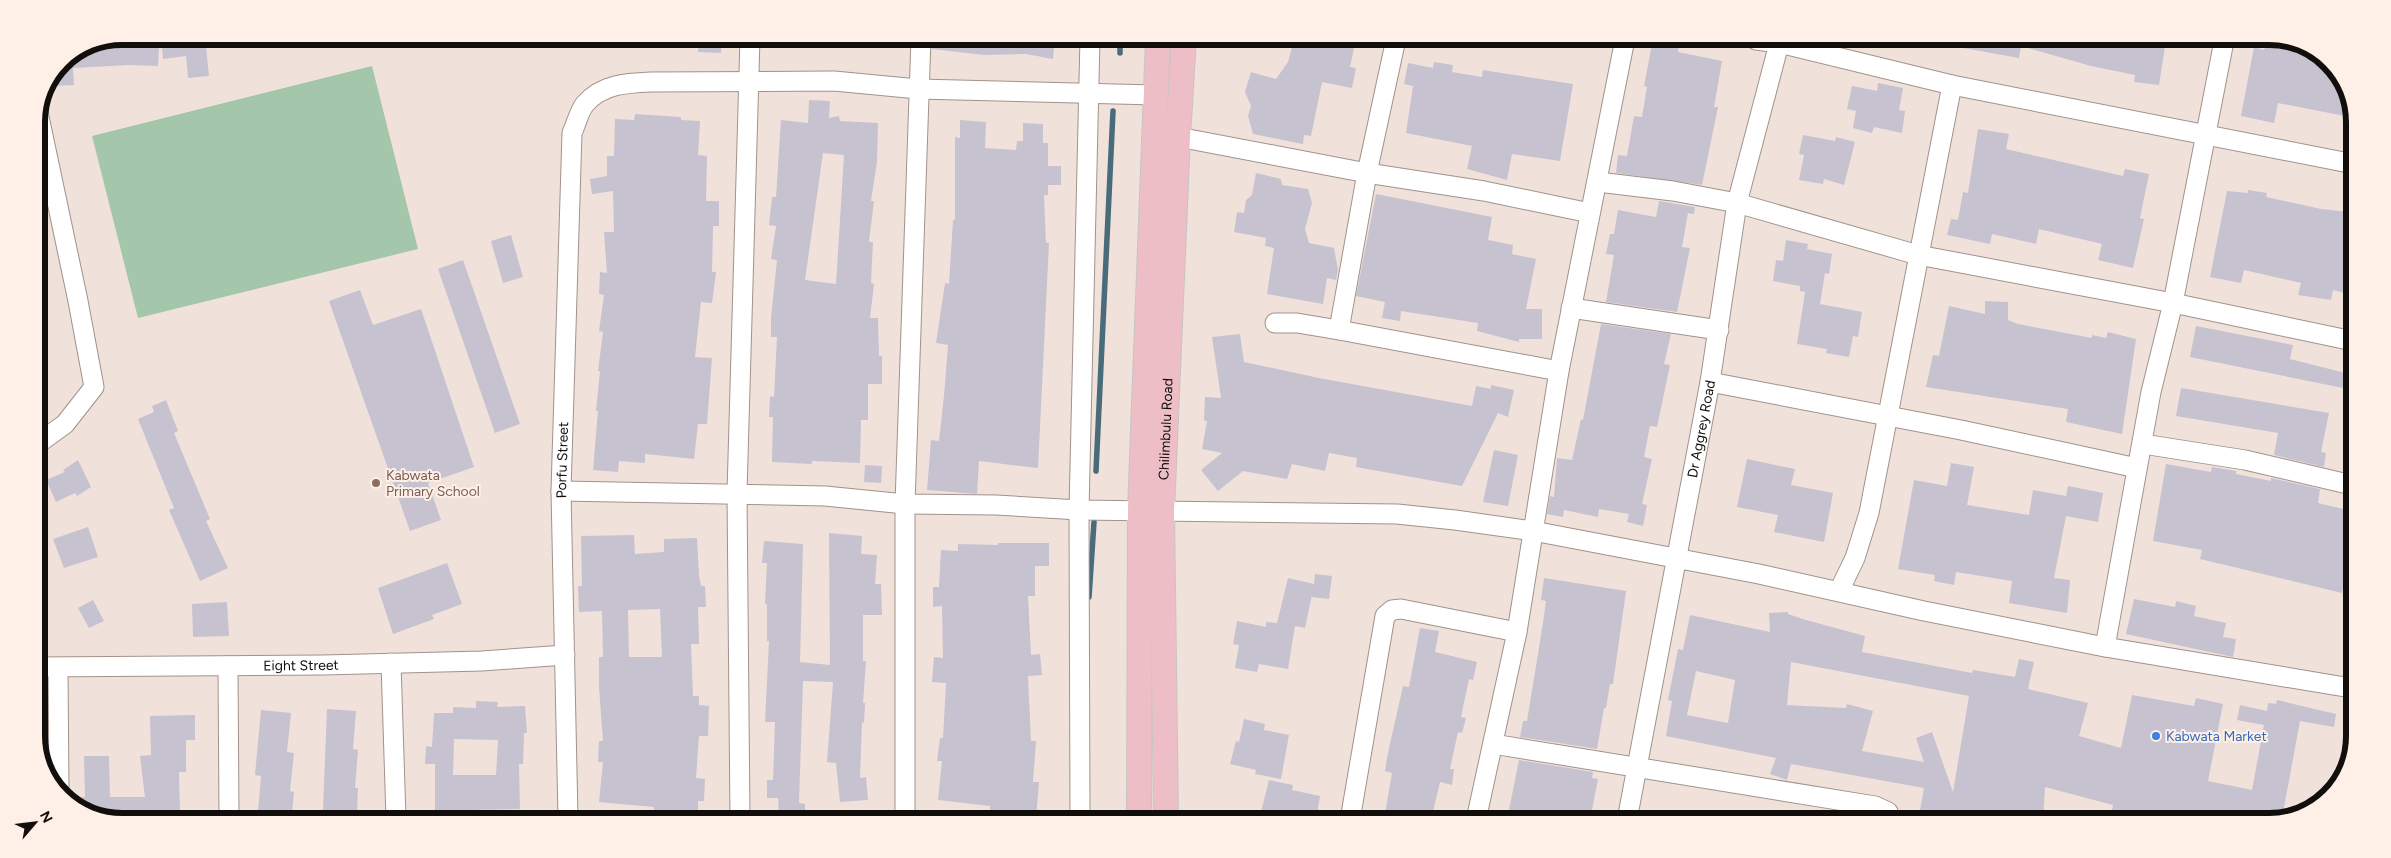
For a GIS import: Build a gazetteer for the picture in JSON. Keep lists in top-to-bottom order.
{
  "streets": {
    "main road": ["Chilimbulu Road"],
    "street": ["Dr Aggrey Road", "Porfu Street", "Eight Street"]
  },
  "crossings": [
    ["Porfu Street", "Eight Street"]
  ],
  "places": ["Kabwata Primary School", "Kabwata Market"],
  "north": "top right"
}
